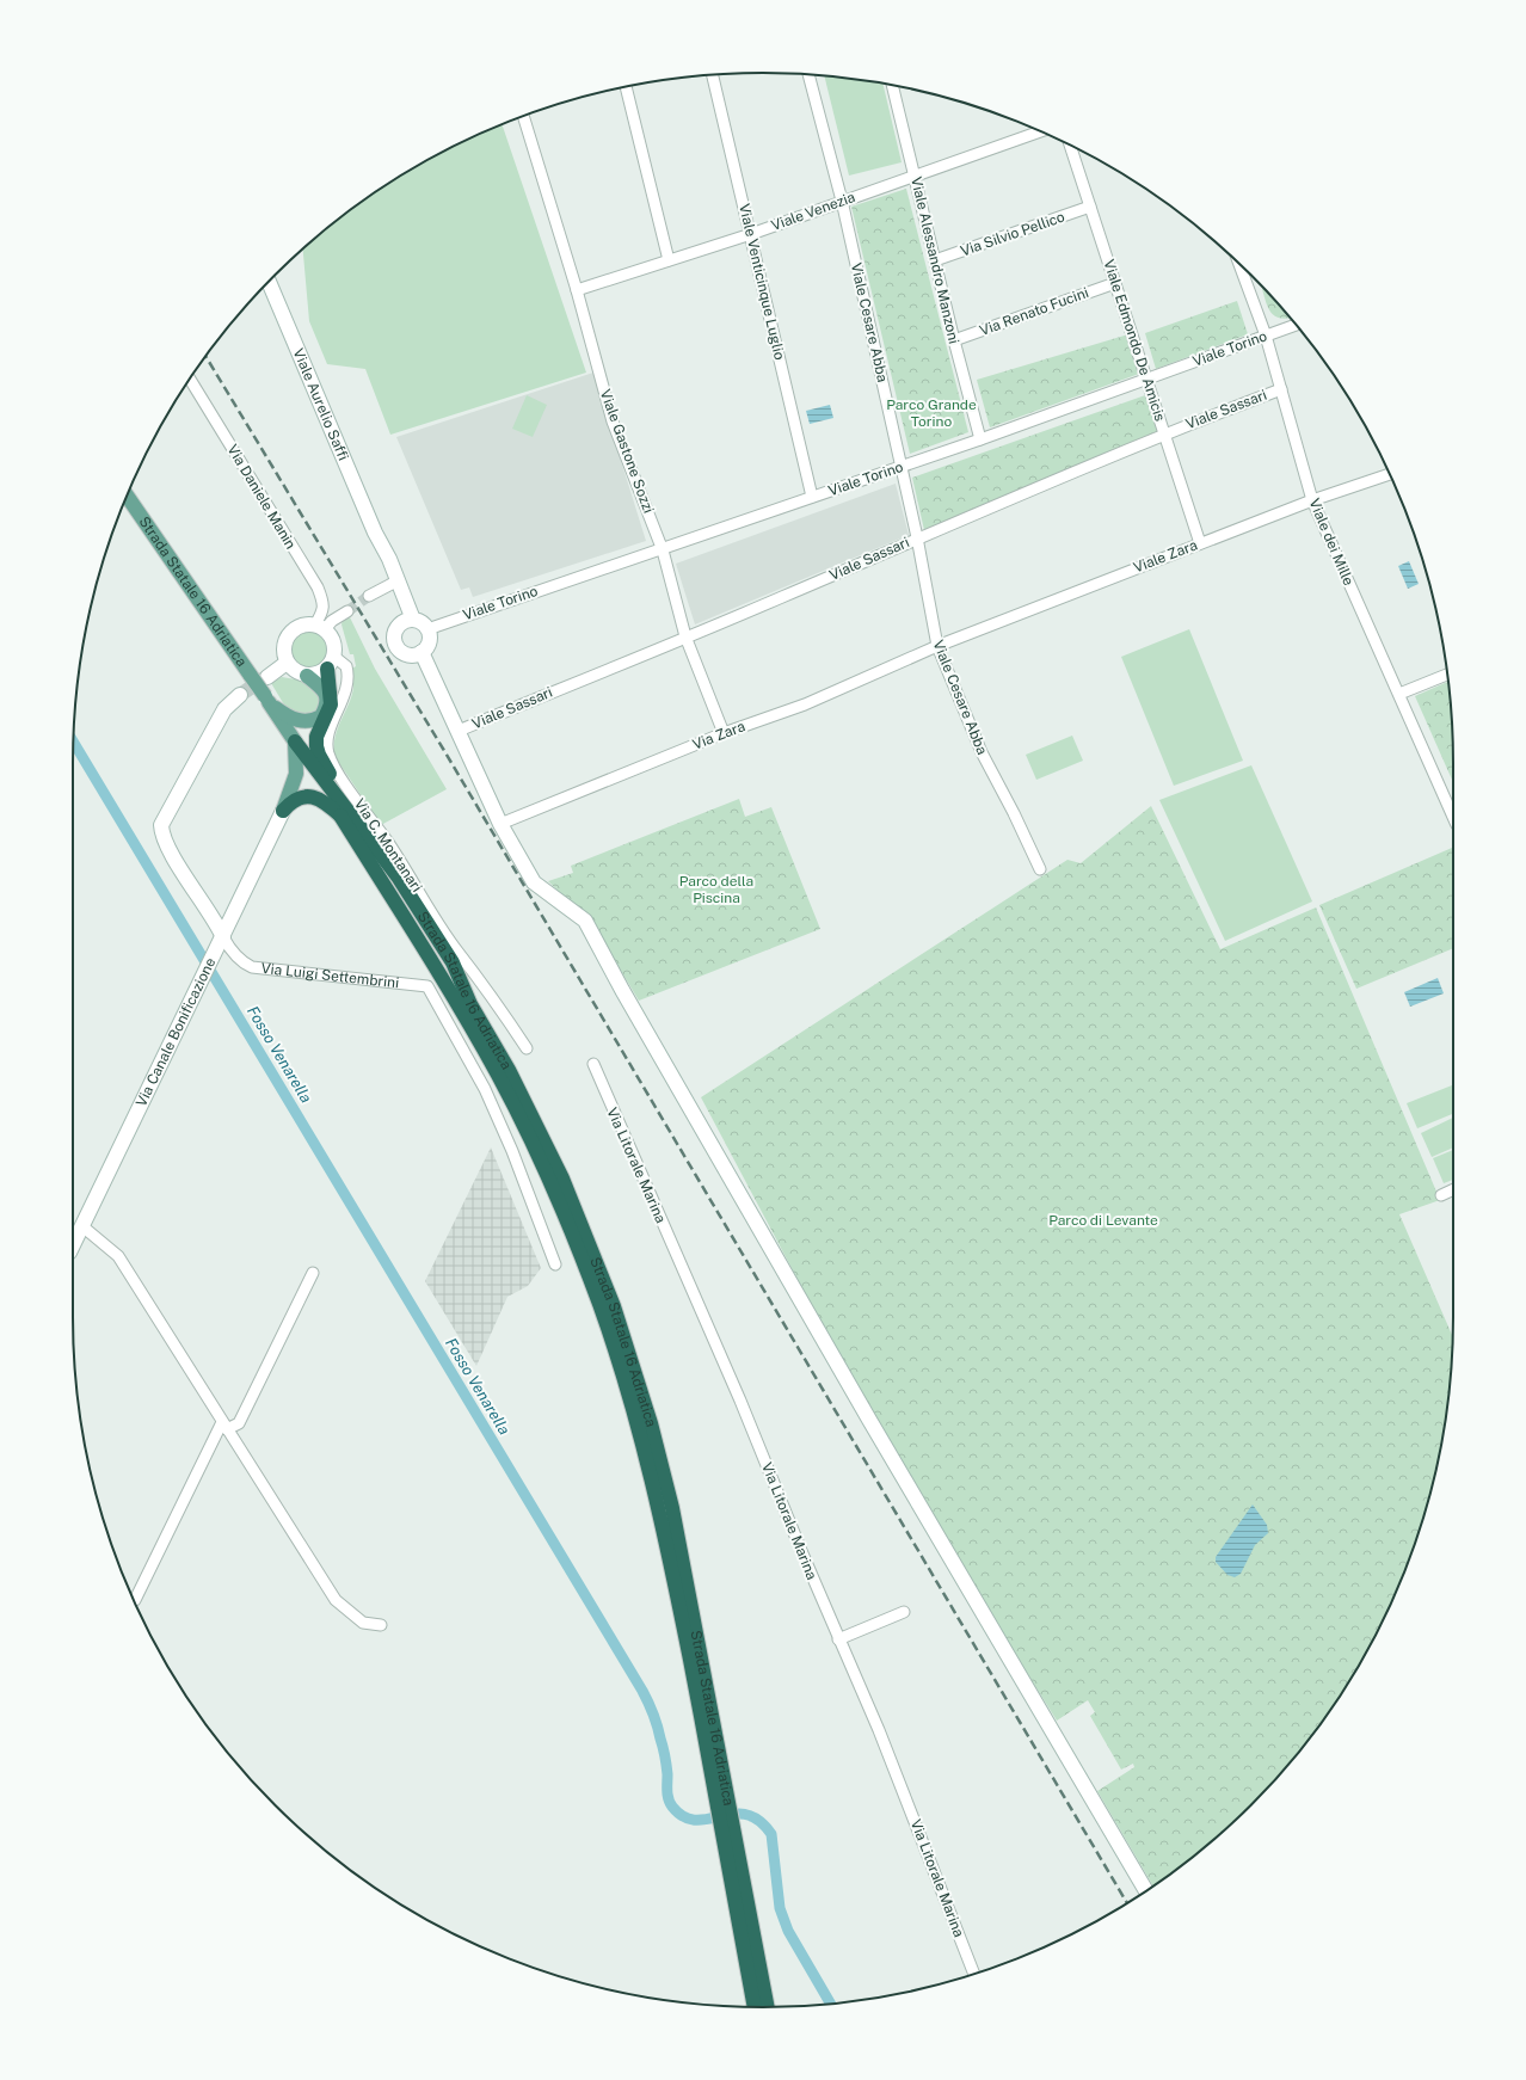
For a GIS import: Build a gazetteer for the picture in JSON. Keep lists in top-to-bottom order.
{
  "streets": {
    "highway": ["Strada Statale 16 Adriatica"],
    "street": [
      "Viale Venezia",
      "Via Silvio Pellico",
      "Viale Alessandro Manzoni",
      "Viale Venticinque Luglio",
      "Via Renato Fucini",
      "Viale Cesare Abba",
      "Viale Edmondo De Amicis",
      "Viale Torino",
      "Viale Aurelio Saffi",
      "Viale Sassari",
      "Viale Gastone Sozzi",
      "Via Daniele Manin",
      "Viale dei Mille",
      "Viale Zara",
      "Via Zara",
      "Via C. Montanari",
      "Via Luigi Settembrini",
      "Via Canale Bonificazione",
      "Via Litorale Marina"
    ]
  },
  "crossings": [
    ["Viale Venezia", "Viale Alessandro Manzoni"],
    ["Viale Venezia", "Viale Venticinque Luglio"],
    ["Viale Venezia", "Viale Cesare Abba"],
    ["Viale Venezia", "Viale Gastone Sozzi"],
    ["Via Silvio Pellico", "Viale Alessandro Manzoni"],
    ["Via Silvio Pellico", "Viale Edmondo De Amicis"],
    ["Viale Alessandro Manzoni", "Via Renato Fucini"],
    ["Viale Alessandro Manzoni", "Viale Torino"],
    ["Viale Venticinque Luglio", "Viale Torino"],
    ["Via Renato Fucini", "Viale Edmondo De Amicis"],
    ["Viale Cesare Abba", "Viale Torino"],
    ["Viale Cesare Abba", "Viale Sassari"],
    ["Viale Cesare Abba", "Viale Zara"],
    ["Viale Cesare Abba", "Via Zara"],
    ["Viale Edmondo De Amicis", "Viale Torino"],
    ["Viale Edmondo De Amicis", "Viale Sassari"],
    ["Viale Edmondo De Amicis", "Viale Zara"],
    ["Viale Torino", "Viale Aurelio Saffi"],
    ["Viale Torino", "Viale Gastone Sozzi"],
    ["Viale Torino", "Viale dei Mille"],
    ["Viale Sassari", "Viale Gastone Sozzi"],
    ["Viale Sassari", "Viale dei Mille"],
    ["Viale Gastone Sozzi", "Via Zara"],
    ["Via Daniele Manin", "Via C. Montanari"],
    ["Viale dei Mille", "Viale Zara"],
    ["Viale Zara", "Via Zara"],
    ["Via Luigi Settembrini", "Via Canale Bonificazione"]
  ],
  "water": ["Fosso Venarella"],
  "parks": ["Parco Grande Torino", "Parco della Piscina", "Parco di Levante"]
}
